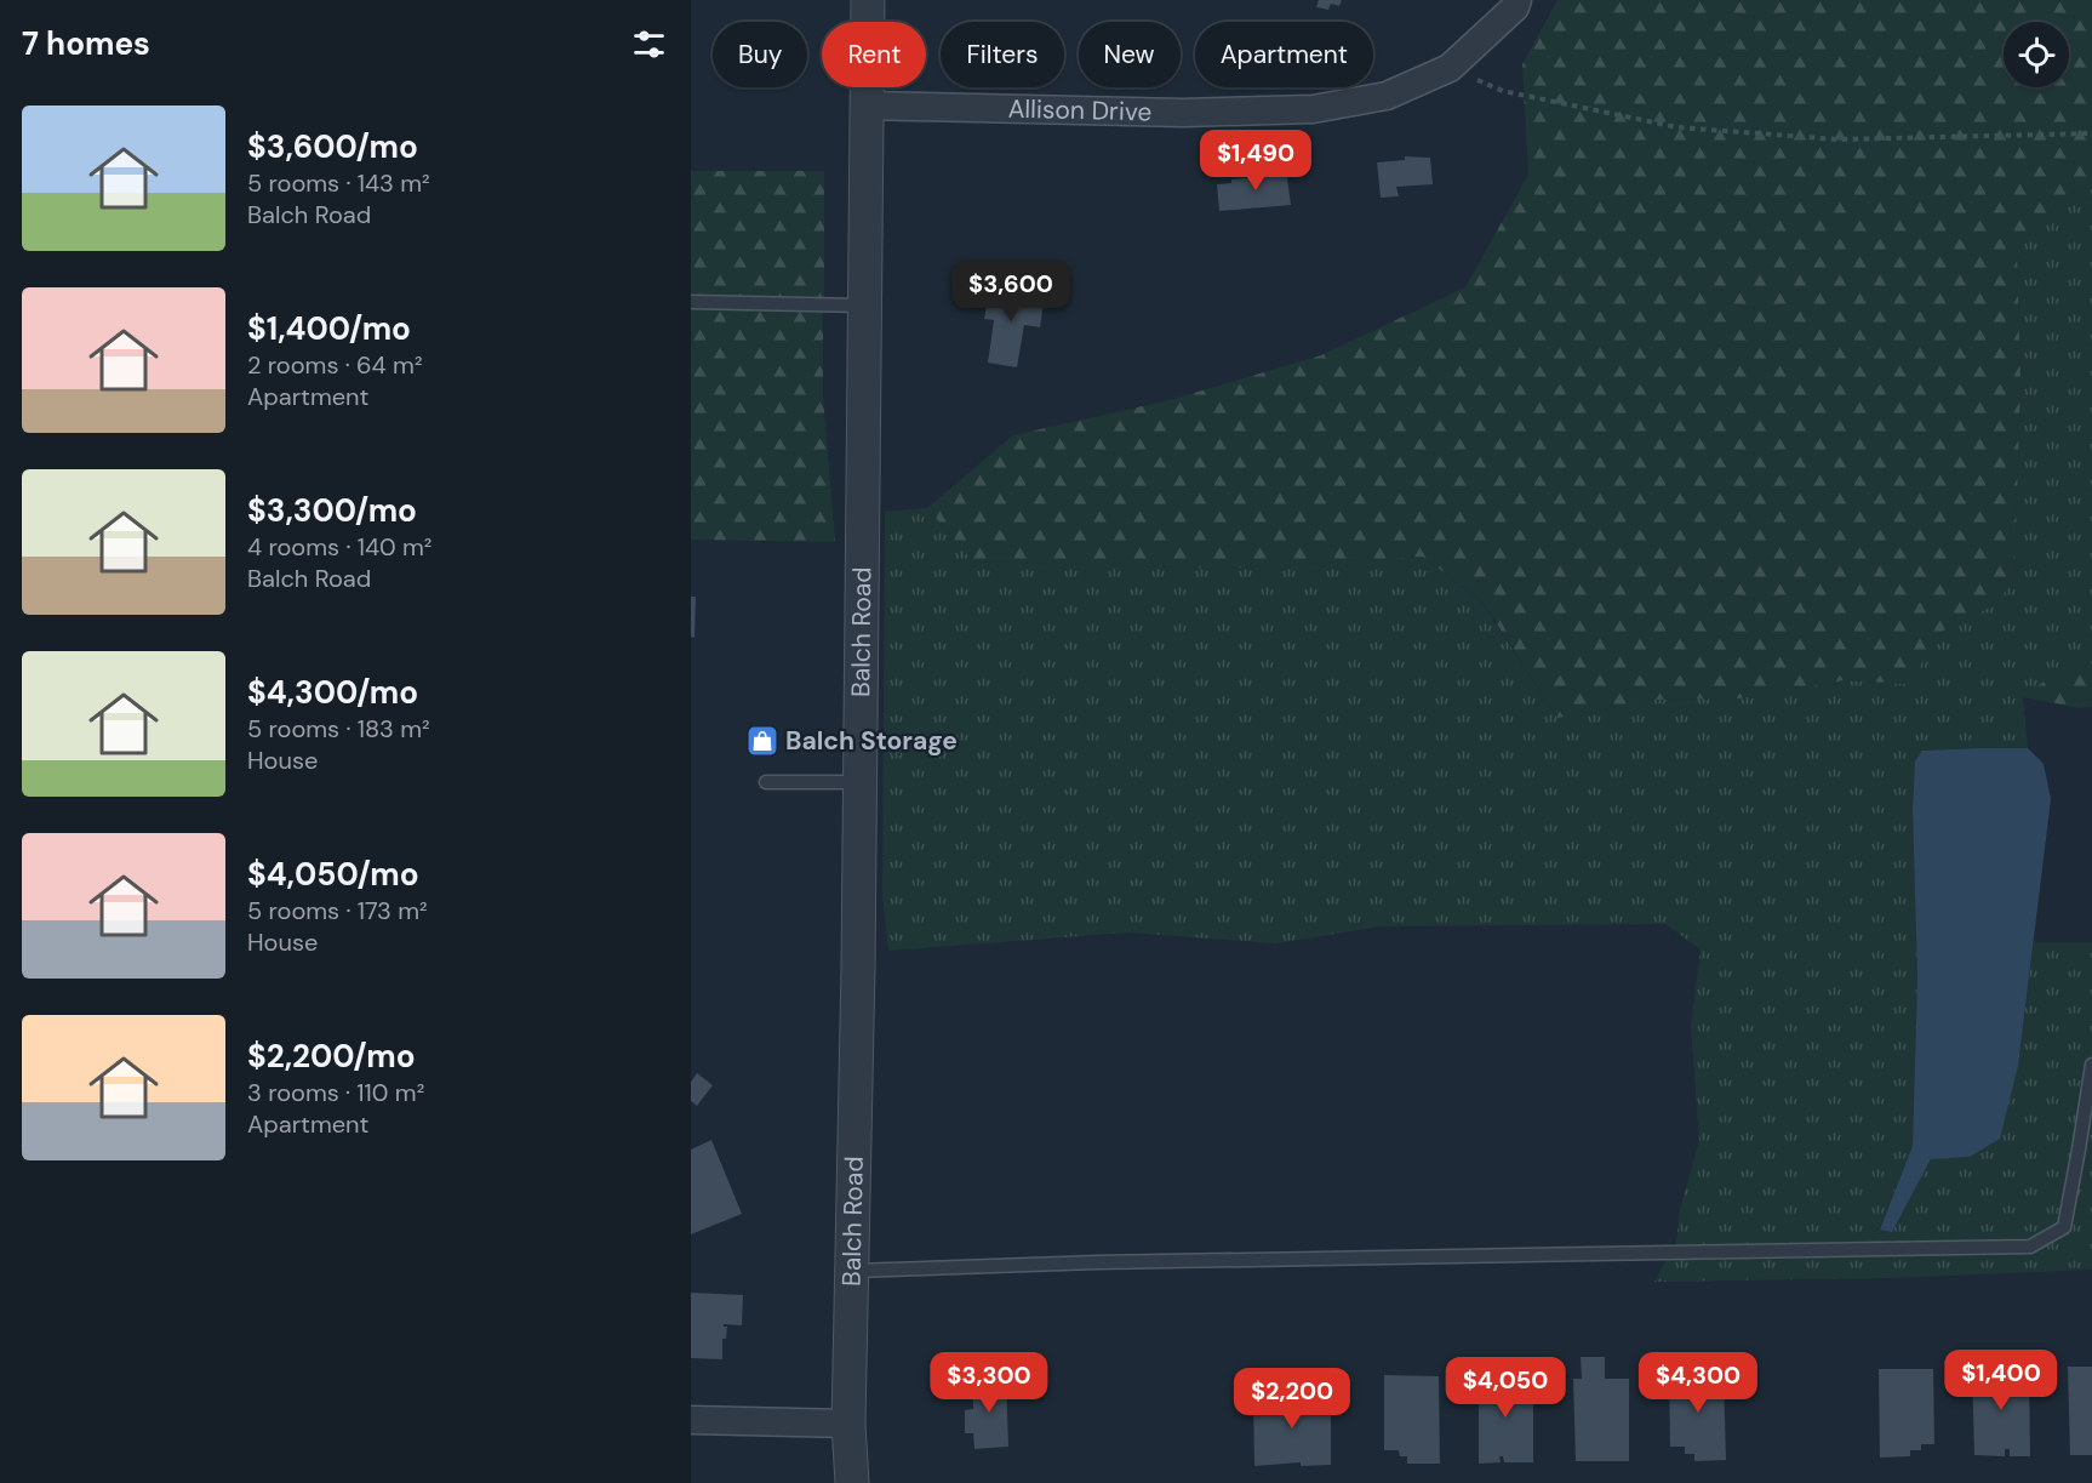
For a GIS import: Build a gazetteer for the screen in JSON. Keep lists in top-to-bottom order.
{
  "streets": {
    "street": ["Allison Drive", "Balch Road"]
  },
  "crossings": [
    ["Allison Drive", "Balch Road"]
  ],
  "places": {
    "shop": ["Balch Storage"]
  },
  "page": {
    "heading": "7 homes",
    "chip": [
      "Buy",
      "Rent",
      "Filters",
      "New",
      "Apartment"
    ],
    "list": [
      {
        "name": "$3,600/mo",
        "note": "5 rooms · 143 m² · Balch Road"
      },
      {
        "name": "$1,400/mo",
        "note": "2 rooms · 64 m² · Apartment"
      },
      {
        "name": "$3,300/mo",
        "note": "4 rooms · 140 m² · Balch Road"
      },
      {
        "name": "$4,300/mo",
        "note": "5 rooms · 183 m² · House"
      },
      {
        "name": "$4,050/mo",
        "note": "5 rooms · 173 m² · House"
      },
      {
        "name": "$2,200/mo",
        "note": "3 rooms · 110 m² · Apartment"
      }
    ],
    "price": [
      "$1,490",
      "$3,600",
      "$1,400",
      "$3,300",
      "$4,300",
      "$4,050",
      "$2,200"
    ]
  }
}
